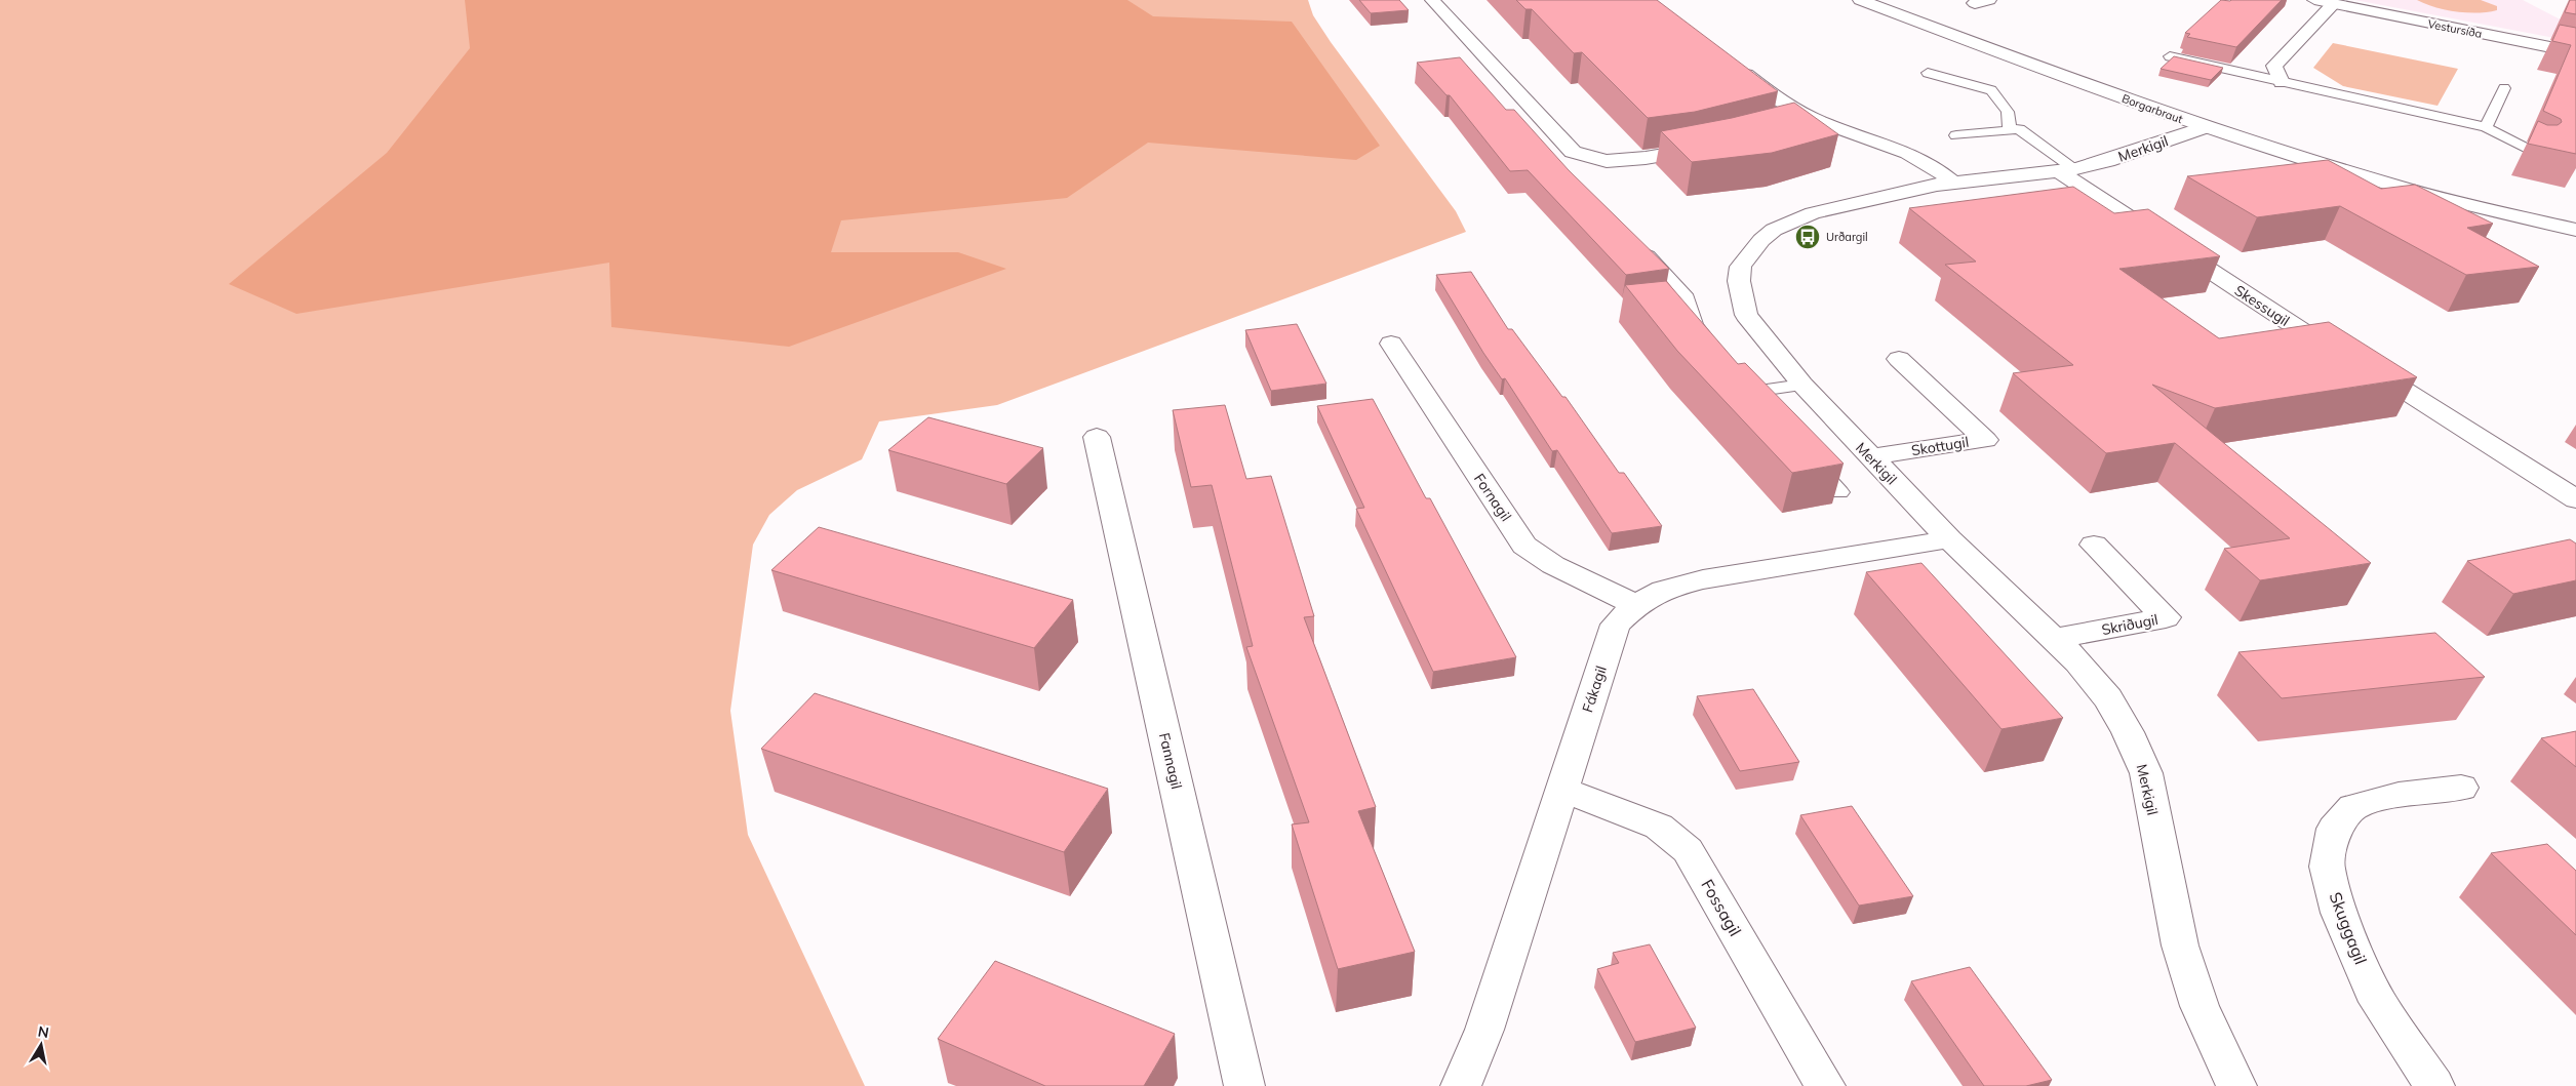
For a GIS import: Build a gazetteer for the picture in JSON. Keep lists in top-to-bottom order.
{
  "streets": {
    "street": [
      "Vestursíða",
      "Borgarbraut",
      "Merkigil",
      "Skessugil",
      "Skottugil",
      "Fornagil",
      "Skriðugil",
      "Fákagil",
      "Fannagil",
      "Fossagil",
      "Skuggagil"
    ]
  },
  "crossings": [
    ["Borgarbraut", "Merkigil"],
    ["Merkigil", "Skessugil"],
    ["Merkigil", "Skottugil"],
    ["Merkigil", "Skriðugil"],
    ["Merkigil", "Fákagil"],
    ["Fornagil", "Fákagil"],
    ["Fákagil", "Fossagil"]
  ],
  "places": {
    "bus stop": ["Urðargil"]
  },
  "north": "top"
}
